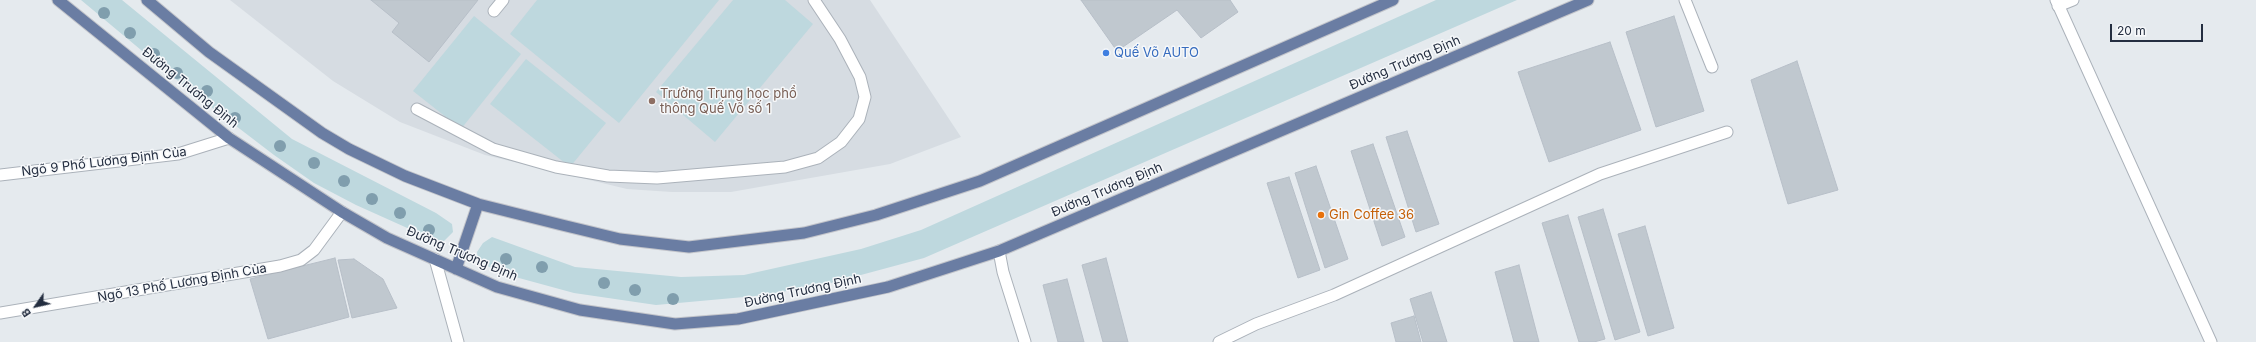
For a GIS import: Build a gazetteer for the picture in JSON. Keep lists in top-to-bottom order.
{
  "streets": {
    "main road": ["Đường Trương Định"],
    "street": ["Ngõ 9 Phố Lương Định Của", "Ngõ 13 Phố Lương Định Của"]
  },
  "crossings": [
    ["Đường Trương Định", "Ngõ 9 Phố Lương Định Của"],
    ["Đường Trương Định", "Ngõ 13 Phố Lương Định Của"]
  ],
  "places": ["Quế Võ AUTO", "Trường Trung học phổ thông Quế Võ số 1", "Gin Coffee 36"],
  "scale_bar": "20 m",
  "north": "bottom left"
}
